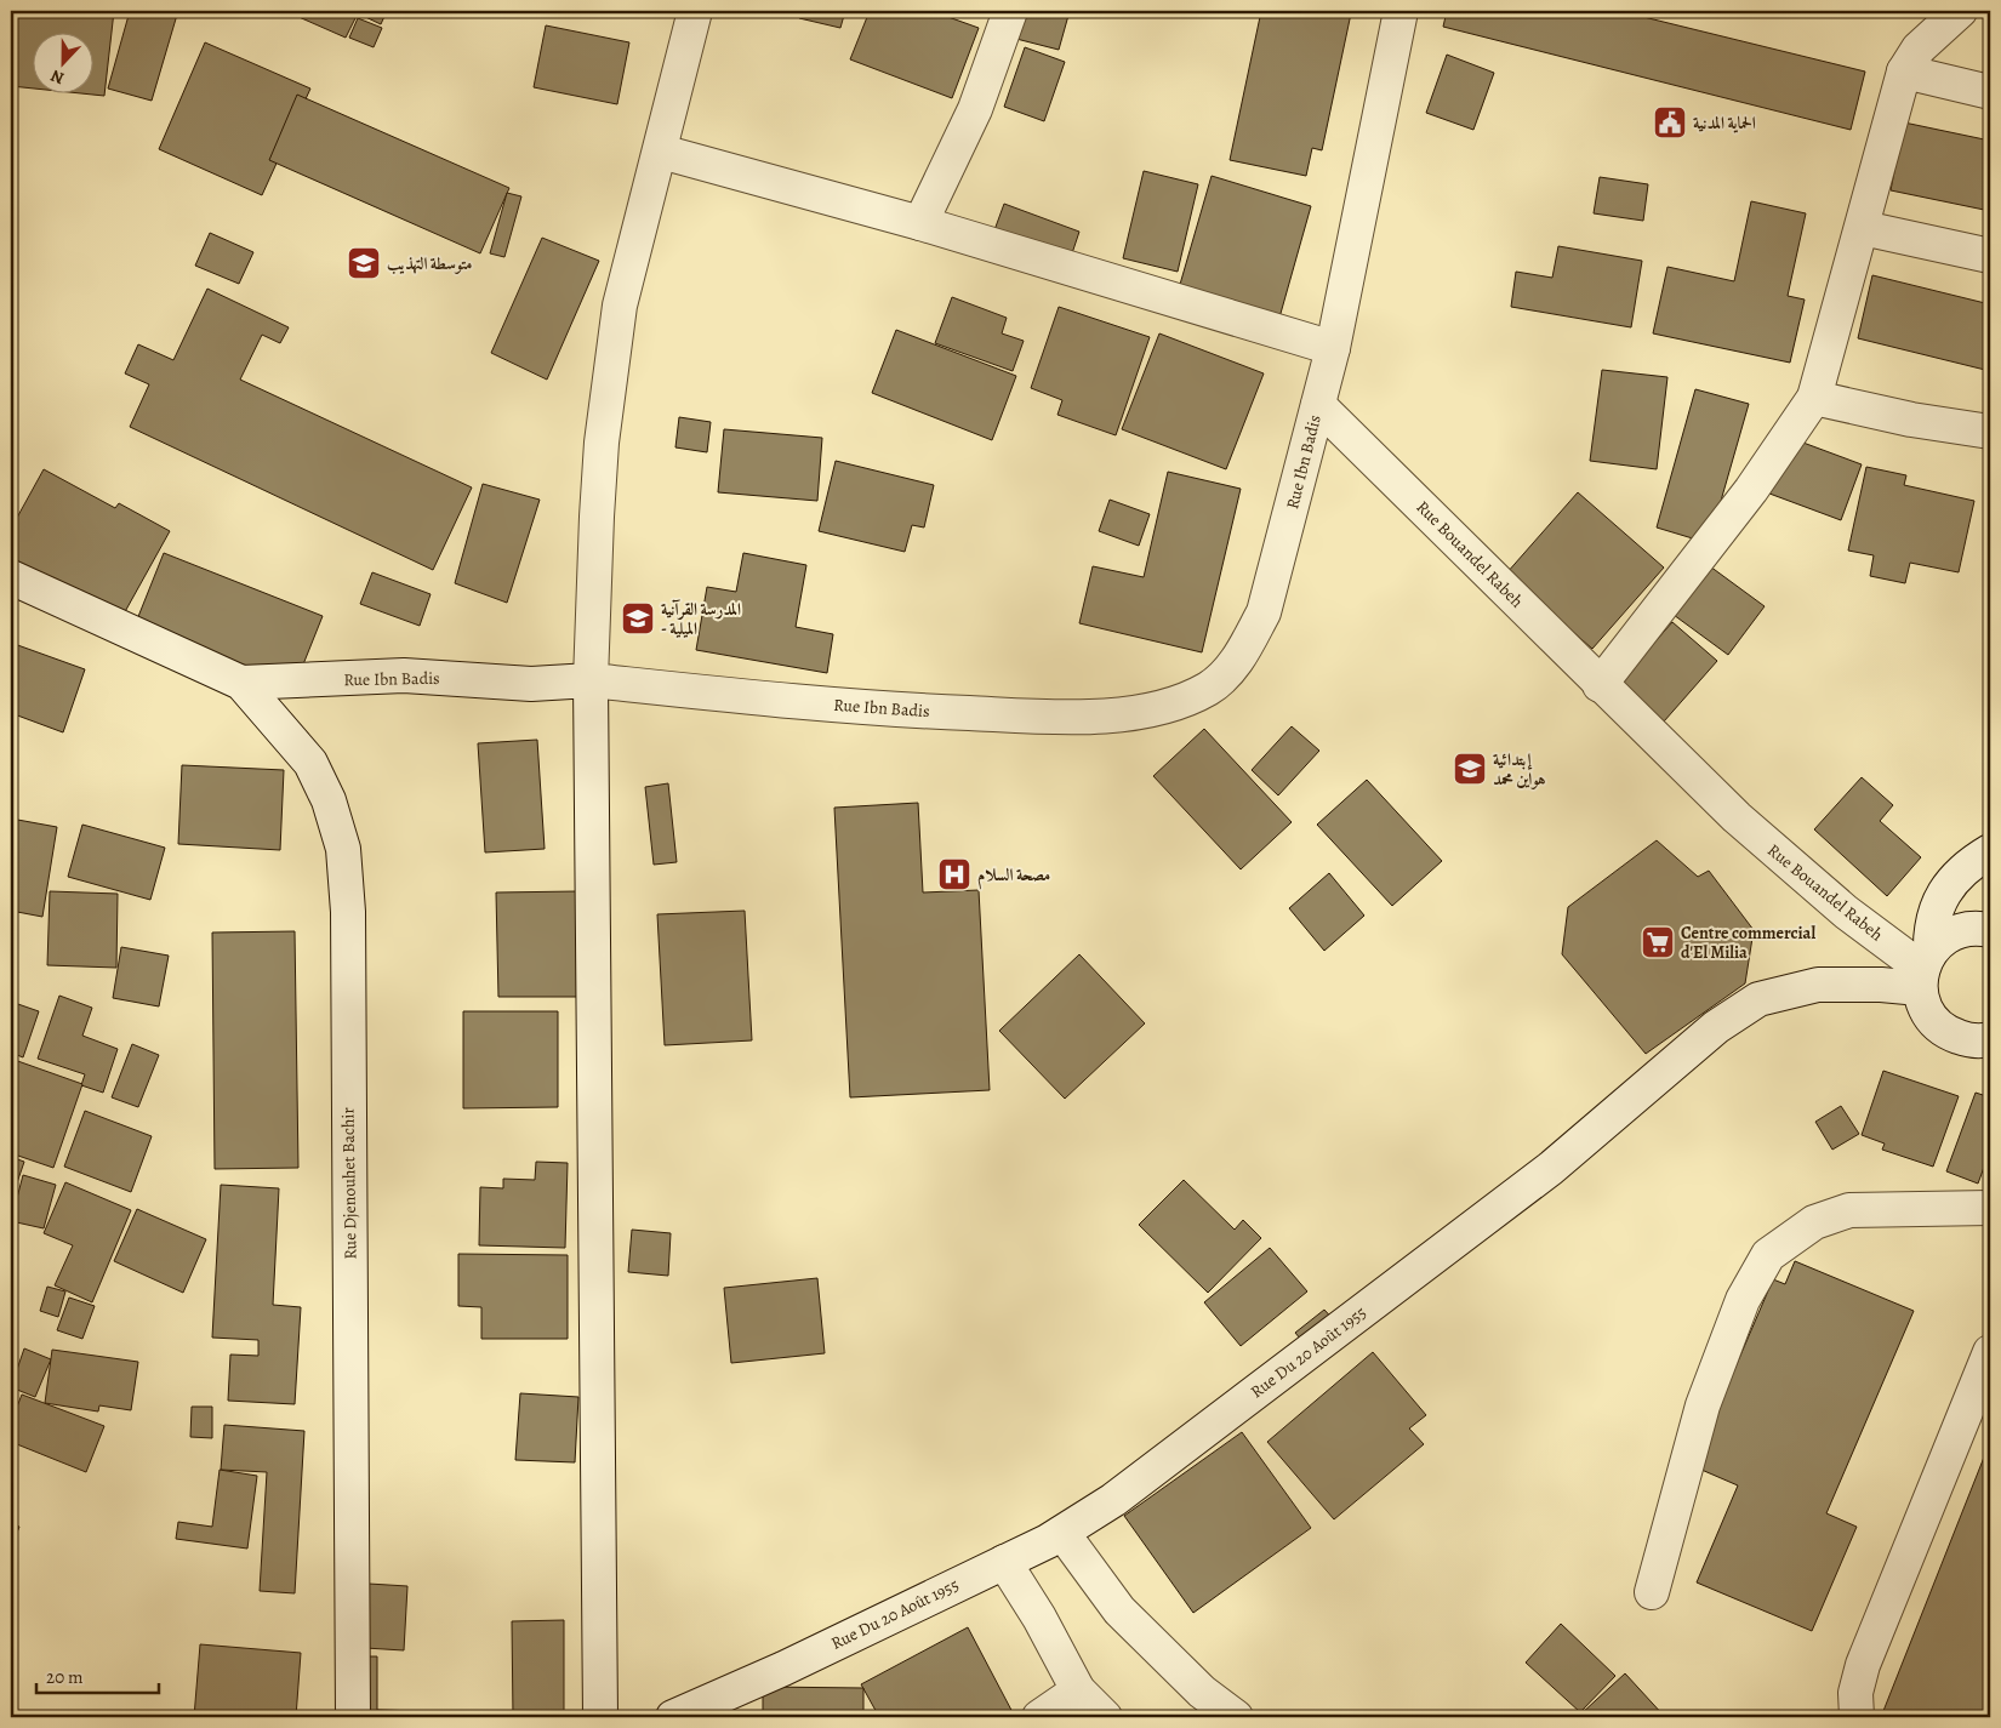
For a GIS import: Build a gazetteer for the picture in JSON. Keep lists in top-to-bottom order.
{
  "streets": {
    "street": [
      "Rue Ibn Badis",
      "Rue Bouandel Rabeh",
      "Rue Djenouhet Bachir",
      "Rue Du 20 Août 1955"
    ]
  },
  "crossings": [
    ["Rue Ibn Badis", "Rue Bouandel Rabeh"],
    ["Rue Ibn Badis", "Rue Djenouhet Bachir"],
    ["Rue Bouandel Rabeh", "Rue Du 20 Août 1955"]
  ],
  "places": {
    "public building": ["الحماية المدنية"],
    "school or university": ["متوسطة التهذيب", "المدرسة القرآنية - الميلية", "إبتدائية هواين محمد"],
    "hospital": ["مصحة السلام"],
    "supermarket": ["Centre commercial d'El Milia"]
  },
  "scale_bar": "20 m",
  "north": "bottom"
}
